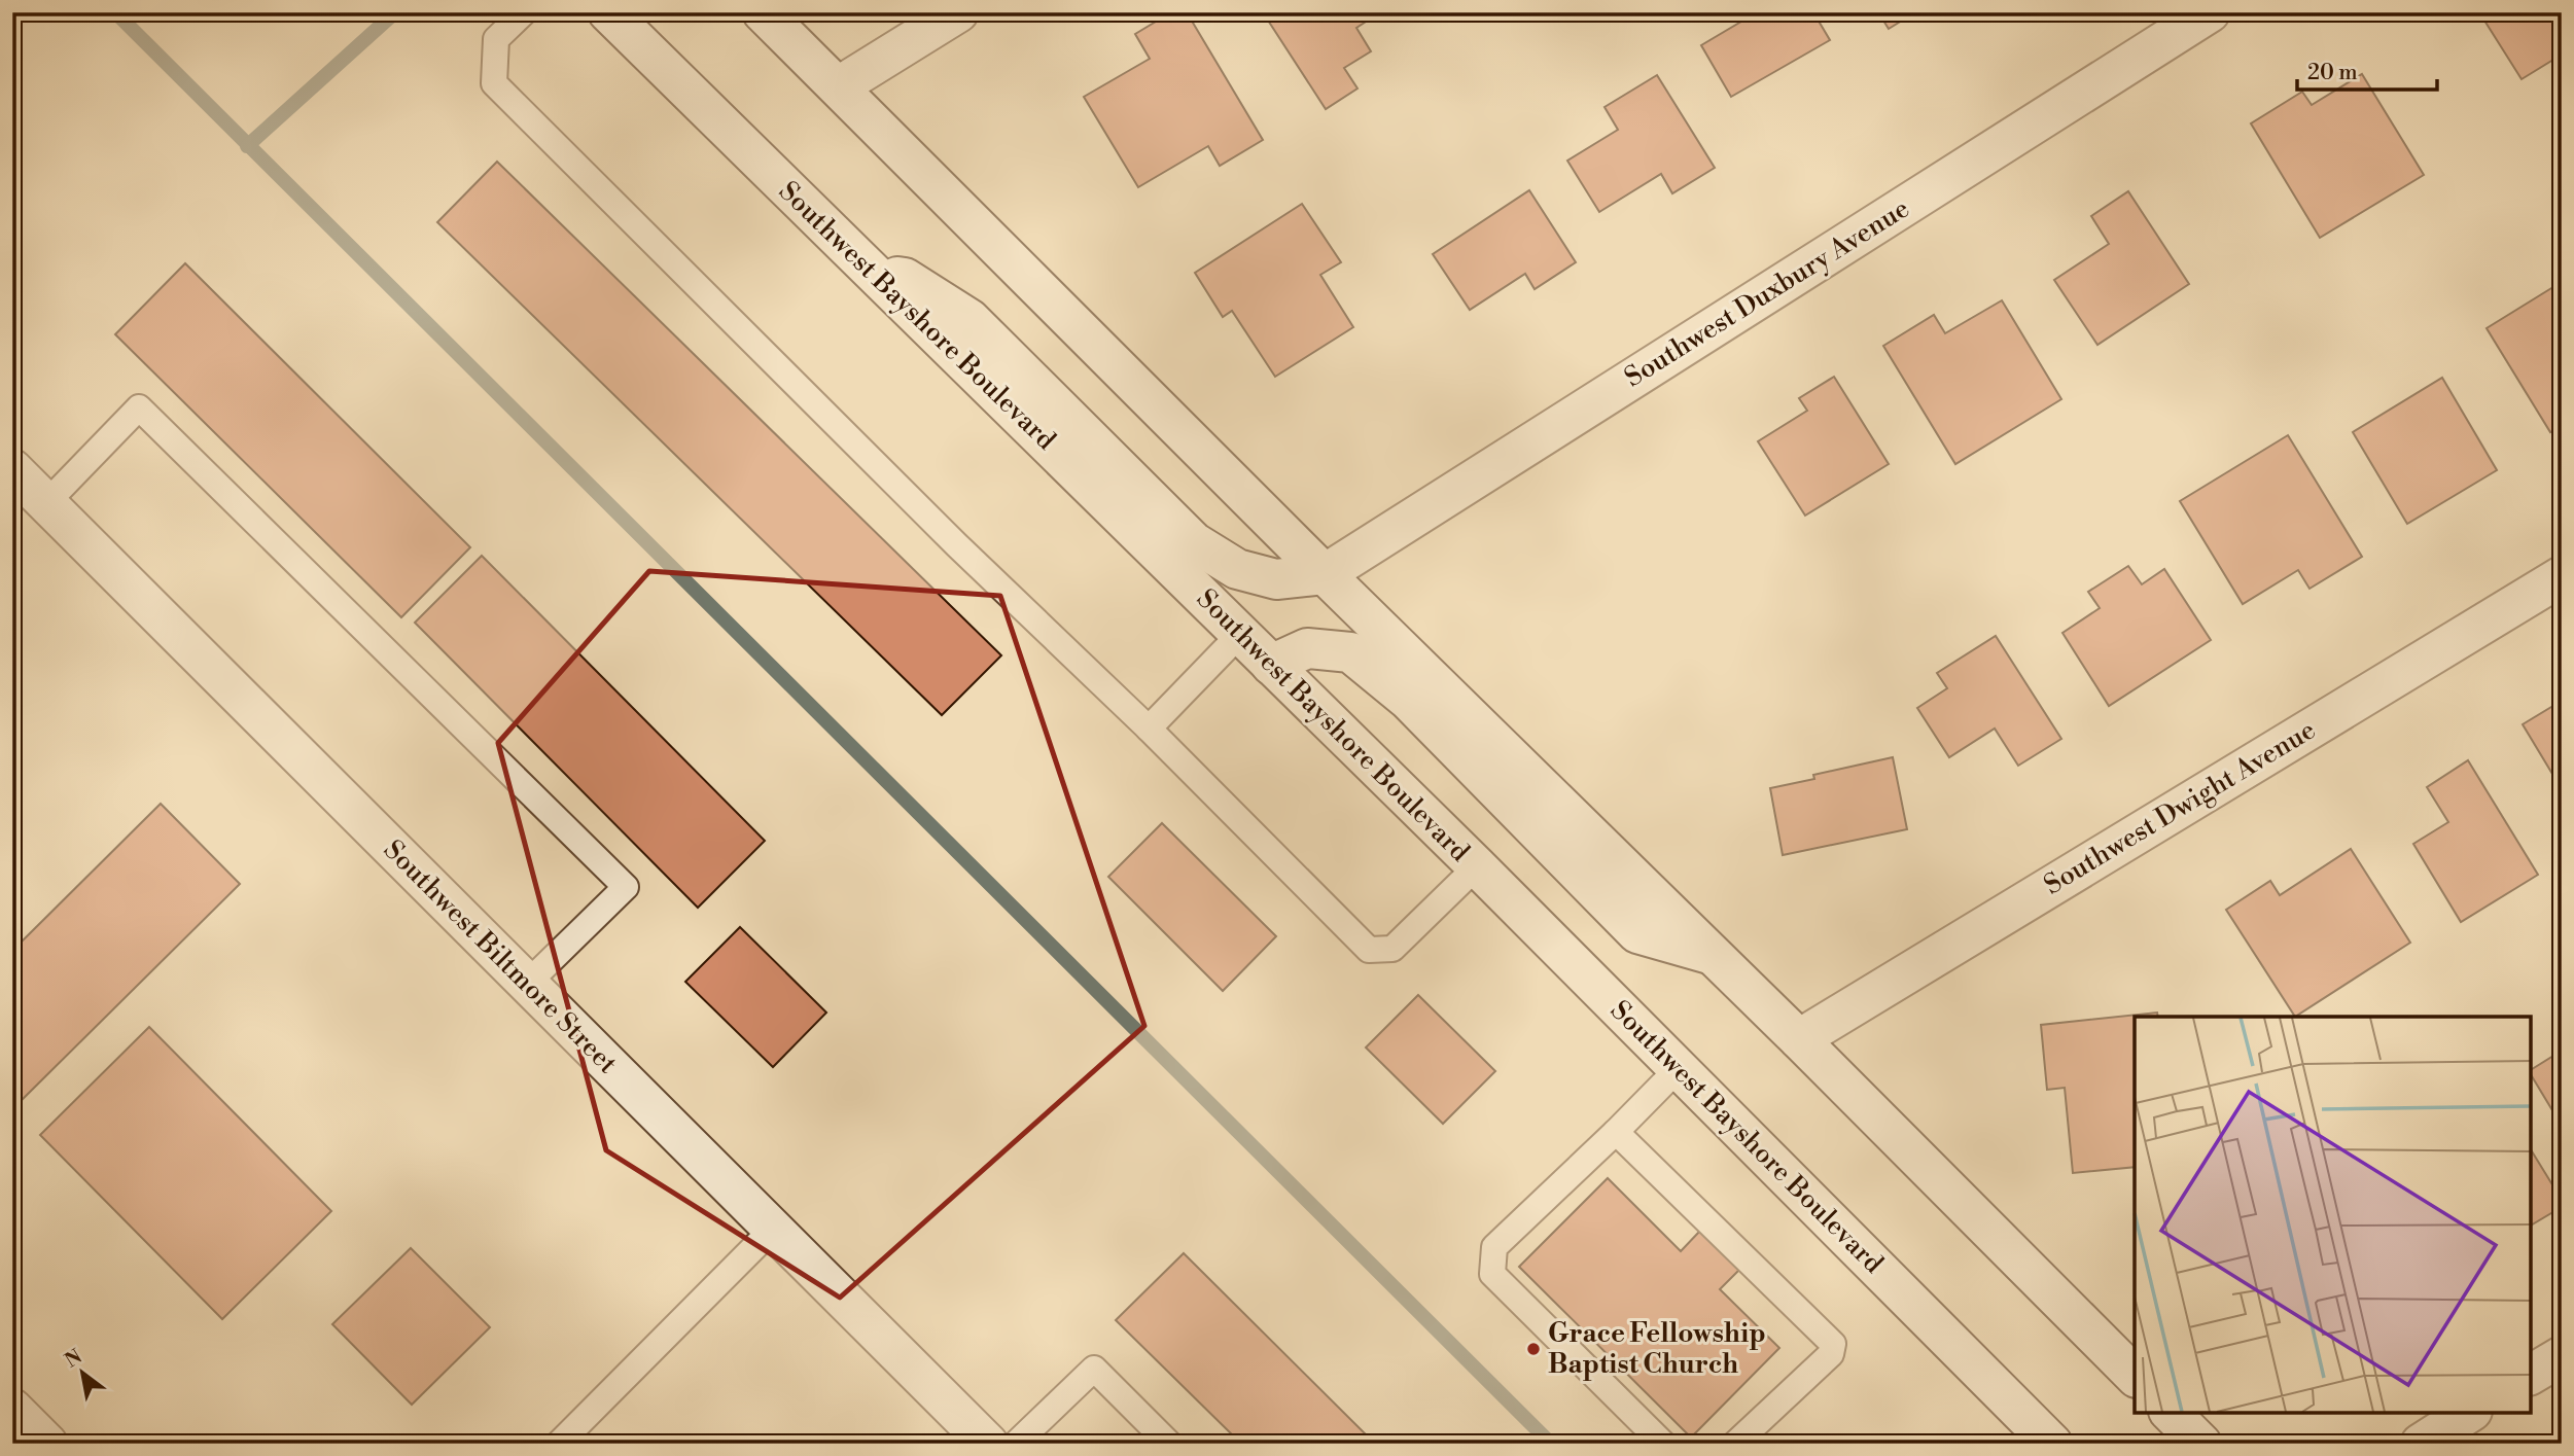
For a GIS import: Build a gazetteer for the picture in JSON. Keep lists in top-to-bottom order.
{
  "streets": {
    "main road": [
      "Southwest Duxbury Avenue",
      "Southwest Bayshore Boulevard",
      "Southwest Dwight Avenue",
      "Southwest Biltmore Street"
    ]
  },
  "places": ["Grace Fellowship Baptist Church"],
  "scale_bar": "20 m",
  "north": "top left"
}
